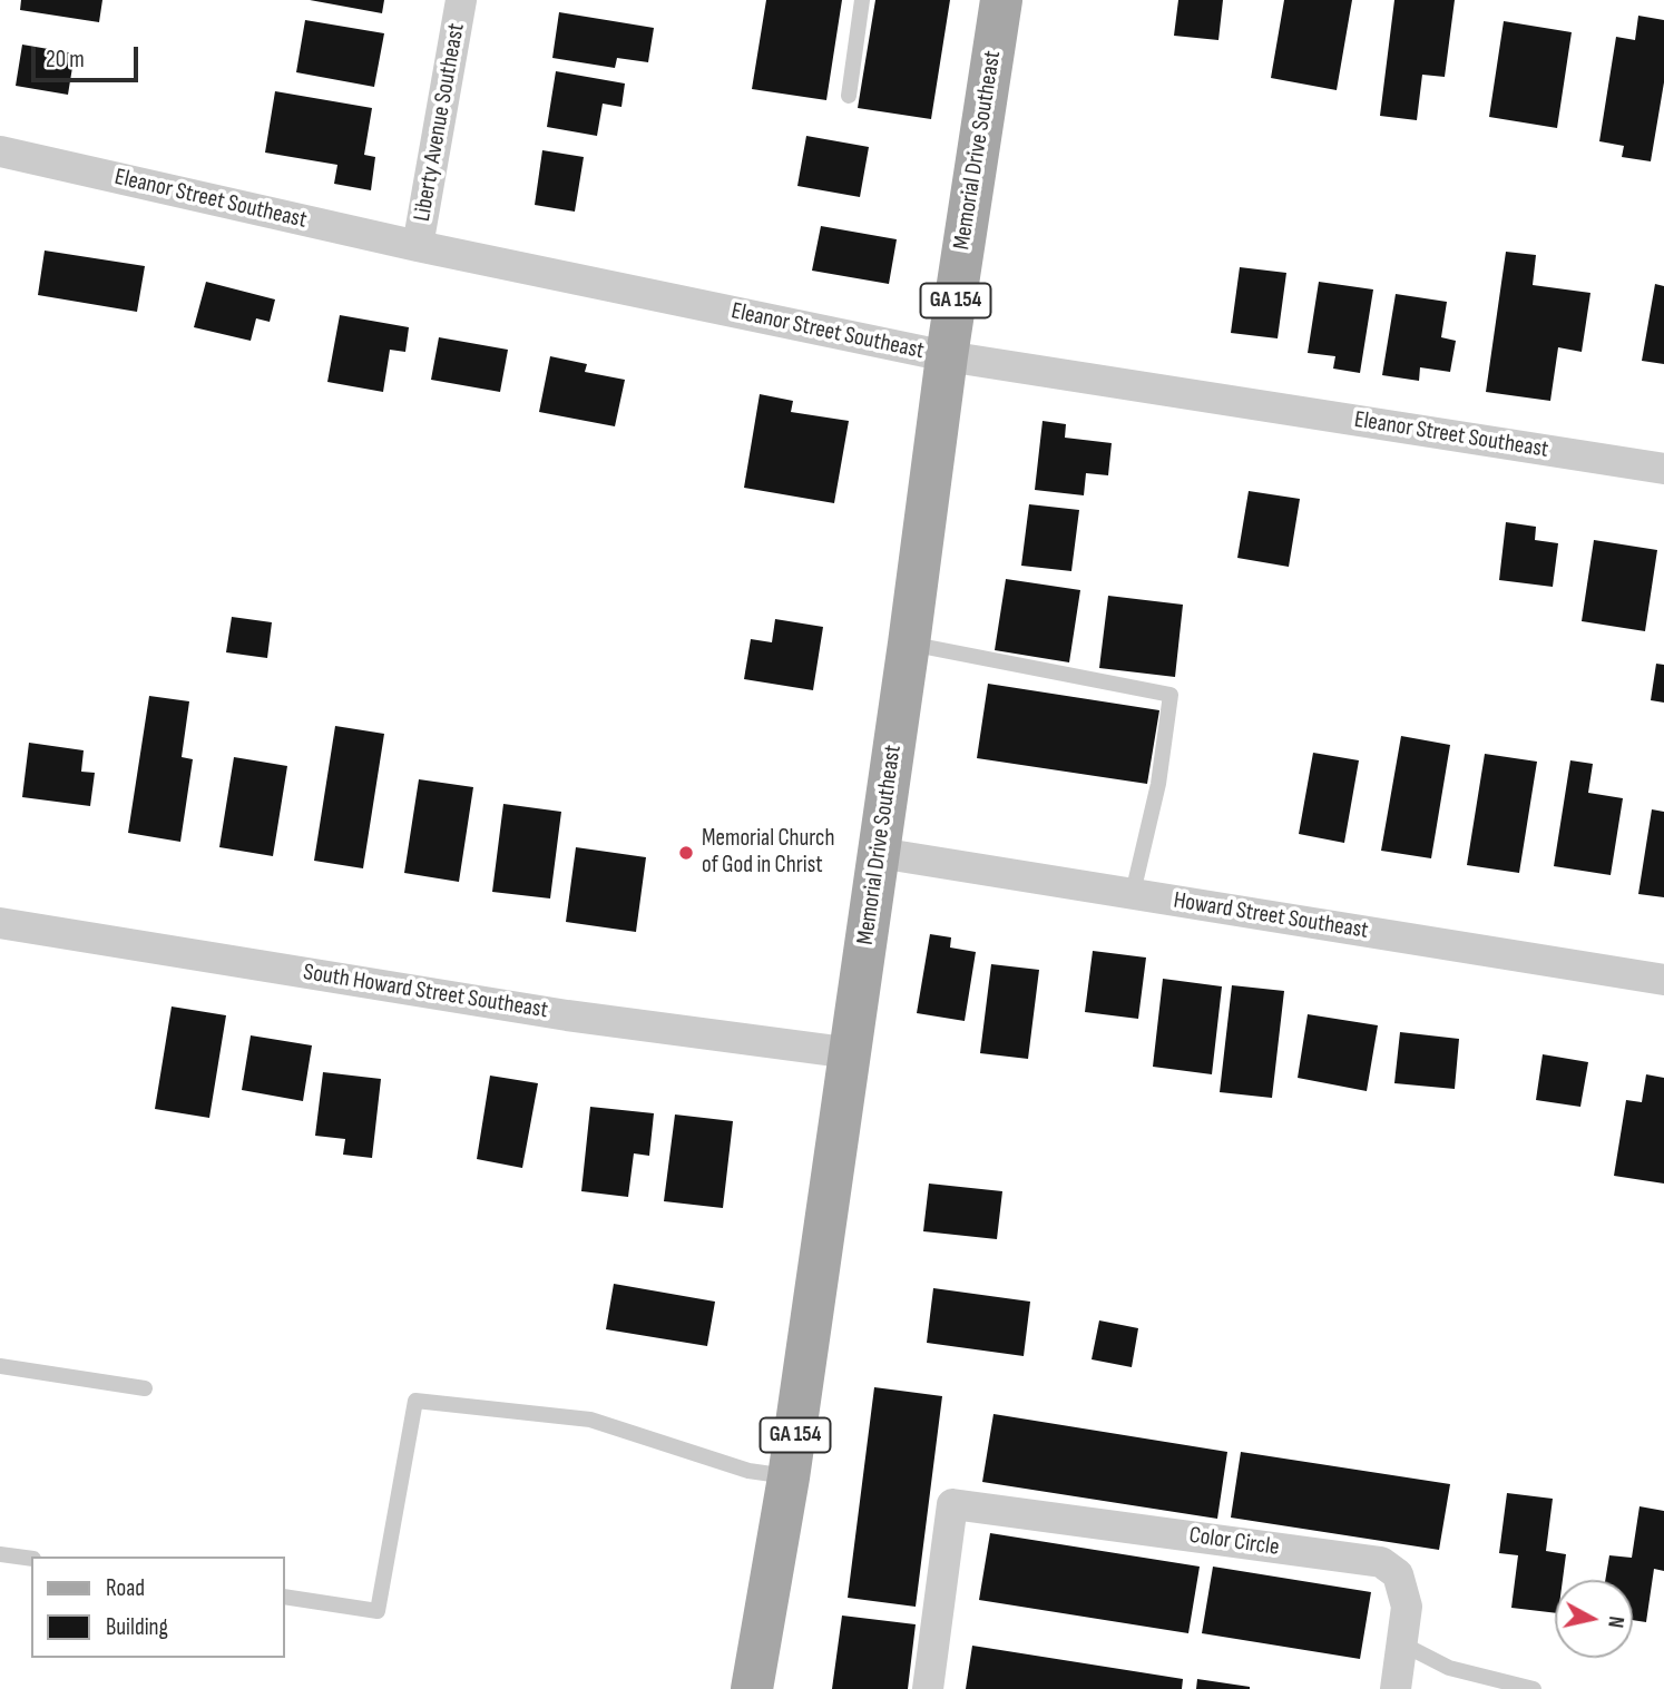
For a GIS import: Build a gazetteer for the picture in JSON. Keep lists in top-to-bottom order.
{
  "streets": {
    "main road": ["Memorial Drive Southeast", "GA 154"],
    "street": [
      "Liberty Avenue Southeast",
      "Eleanor Street Southeast",
      "Howard Street Southeast",
      "South Howard Street Southeast",
      "Color Circle"
    ]
  },
  "crossings": [
    ["Liberty Avenue Southeast", "Eleanor Street Southeast"],
    ["Memorial Drive Southeast", "Eleanor Street Southeast"],
    ["Memorial Drive Southeast", "Howard Street Southeast"],
    ["Memorial Drive Southeast", "South Howard Street Southeast"]
  ],
  "places": ["Memorial Church of God in Christ"],
  "legend": ["Road", "Building"],
  "scale_bar": "20 m",
  "north": "right"
}
